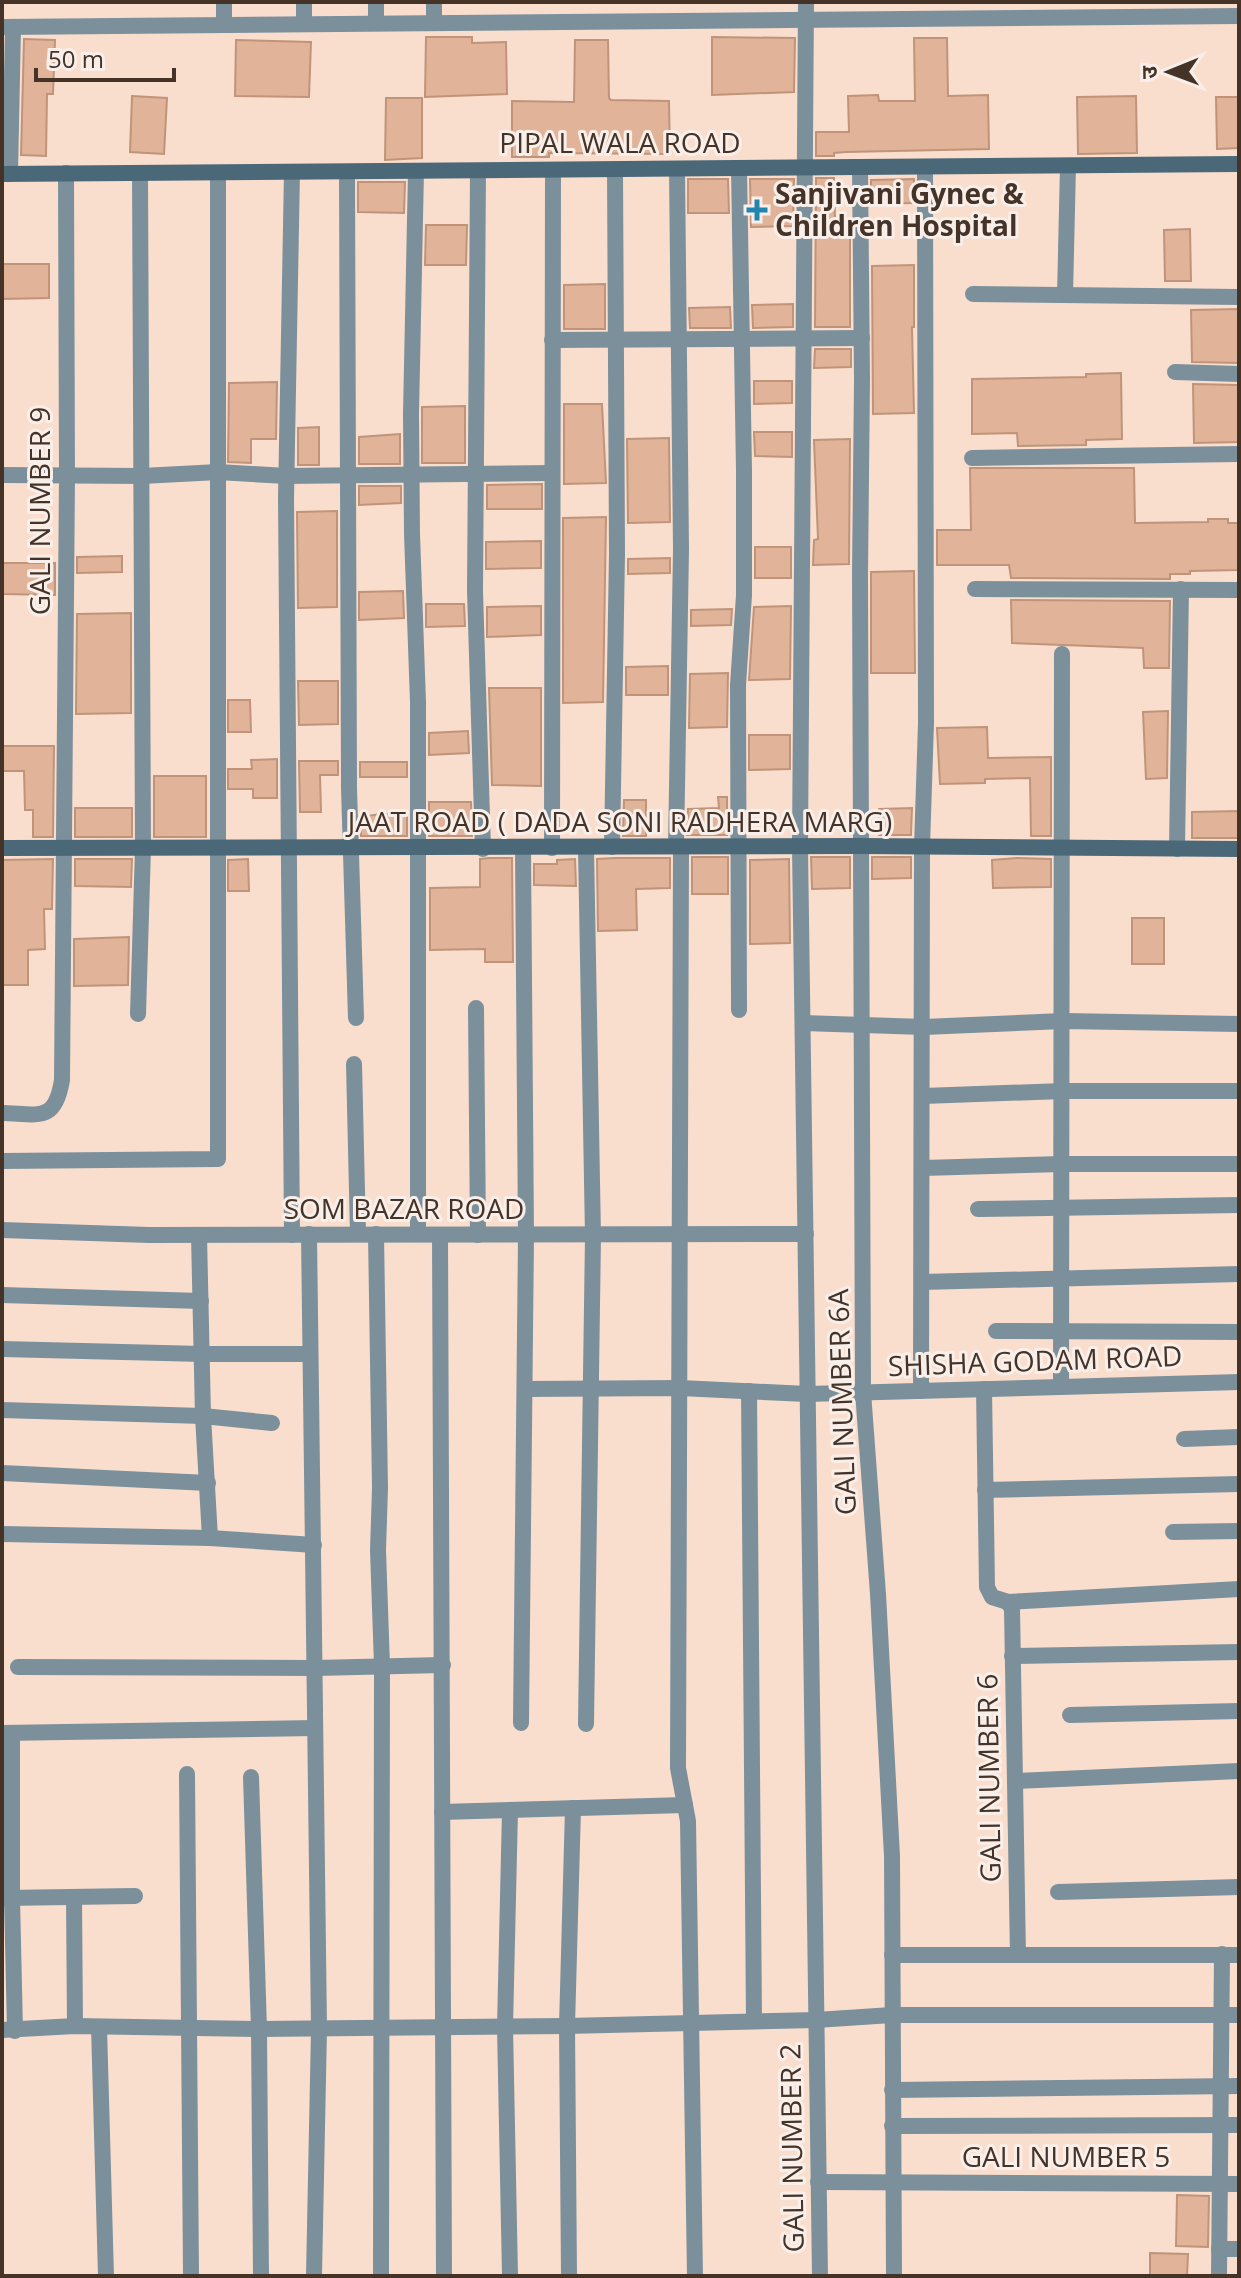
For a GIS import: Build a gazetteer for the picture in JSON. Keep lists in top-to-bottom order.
{
  "streets": {
    "street": [
      "PIPAL WALA ROAD",
      "GALI NUMBER 9",
      "JAAT ROAD ( DADA SONI RADHERA MARG)",
      "SOM BAZAR ROAD",
      "SHISHA GODAM ROAD",
      "GALI NUMBER 6A",
      "GALI NUMBER 6",
      "GALI NUMBER 2",
      "GALI NUMBER 5"
    ]
  },
  "crossings": [
    ["PIPAL WALA ROAD", "GALI NUMBER 9"],
    ["PIPAL WALA ROAD", "GALI NUMBER 6A"],
    ["PIPAL WALA ROAD", "GALI NUMBER 2"],
    ["GALI NUMBER 9", "JAAT ROAD ( DADA SONI RADHERA MARG)"],
    ["JAAT ROAD ( DADA SONI RADHERA MARG)", "GALI NUMBER 6A"],
    ["JAAT ROAD ( DADA SONI RADHERA MARG)", "GALI NUMBER 2"],
    ["SOM BAZAR ROAD", "GALI NUMBER 2"],
    ["SHISHA GODAM ROAD", "GALI NUMBER 6A"],
    ["SHISHA GODAM ROAD", "GALI NUMBER 2"],
    ["GALI NUMBER 2", "GALI NUMBER 5"]
  ],
  "places": {
    "health": ["Sanjivani Gynec & Children Hospital"]
  },
  "scale_bar": "50 m",
  "north": "left"
}
